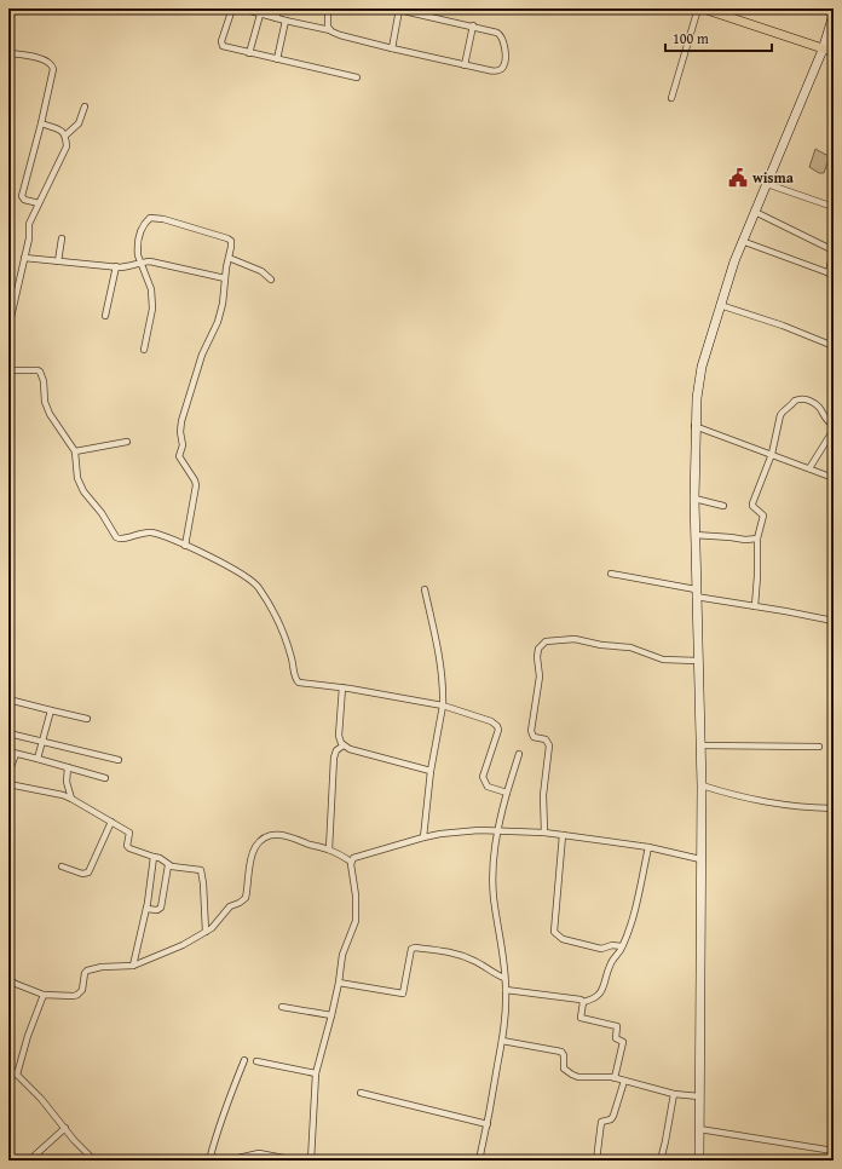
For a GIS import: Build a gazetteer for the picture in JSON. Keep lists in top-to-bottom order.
{
  "places": {
    "public building": ["wisma"]
  },
  "scale_bar": "100 m"
}
